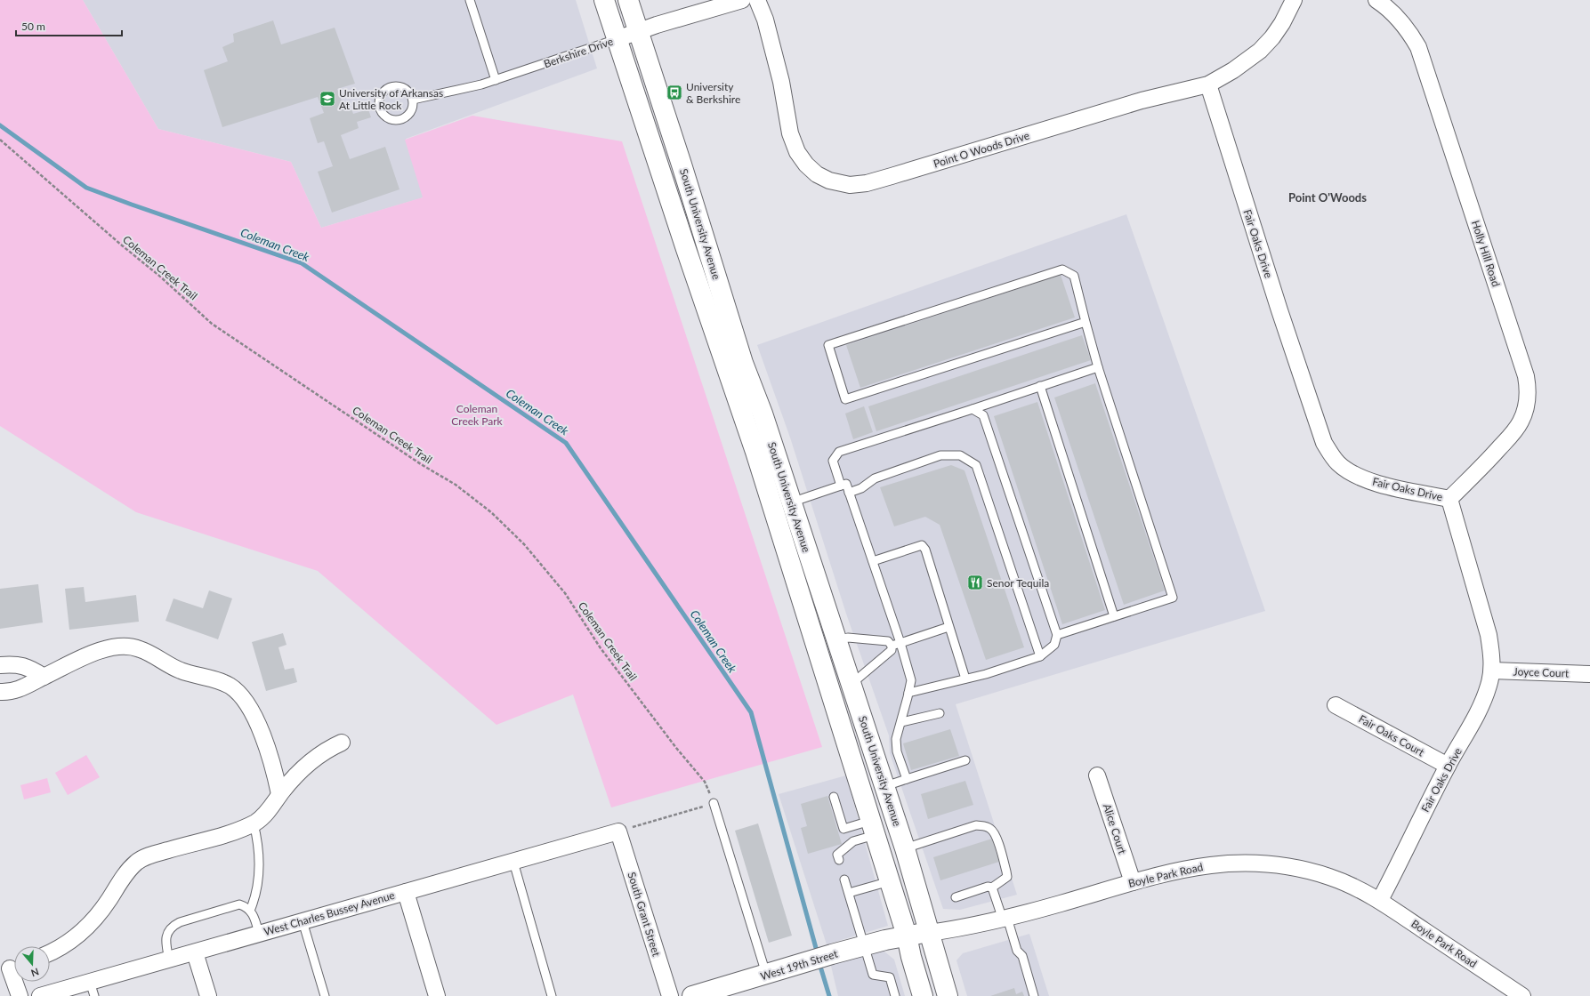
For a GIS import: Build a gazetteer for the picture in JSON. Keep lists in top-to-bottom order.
{
  "streets": {
    "main road": ["South University Avenue", "West 19th Street"],
    "street": [
      "Berkshire Drive",
      "Point O Woods Drive",
      "Fair Oaks Drive",
      "Holly Hill Road",
      "Joyce Court",
      "Fair Oaks Court",
      "Alice Court",
      "Boyle Park Road",
      "West Charles Bussey Avenue",
      "South Grant Street"
    ],
    "path": ["Coleman Creek Trail"]
  },
  "crossings": [
    ["Berkshire Drive", "South University Avenue"],
    ["Point O Woods Drive", "Fair Oaks Drive"],
    ["South University Avenue", "Boyle Park Road"],
    ["South University Avenue", "West 19th Street"],
    ["Fair Oaks Drive", "Holly Hill Road"],
    ["Fair Oaks Drive", "Joyce Court"],
    ["Fair Oaks Drive", "Fair Oaks Court"],
    ["Fair Oaks Drive", "Boyle Park Road"],
    ["Alice Court", "Boyle Park Road"],
    ["Boyle Park Road", "West 19th Street"],
    ["West Charles Bussey Avenue", "South Grant Street"]
  ],
  "districts": ["Point O'Woods"],
  "water": ["Coleman Creek"],
  "parks": ["Coleman Creek Park"],
  "places": {
    "bus stop": ["University & Berkshire"],
    "school or university": ["University of Arkansas At Little Rock"],
    "restaurant": ["Senor Tequila"]
  },
  "scale_bar": "50 m",
  "north": "bottom"
}
